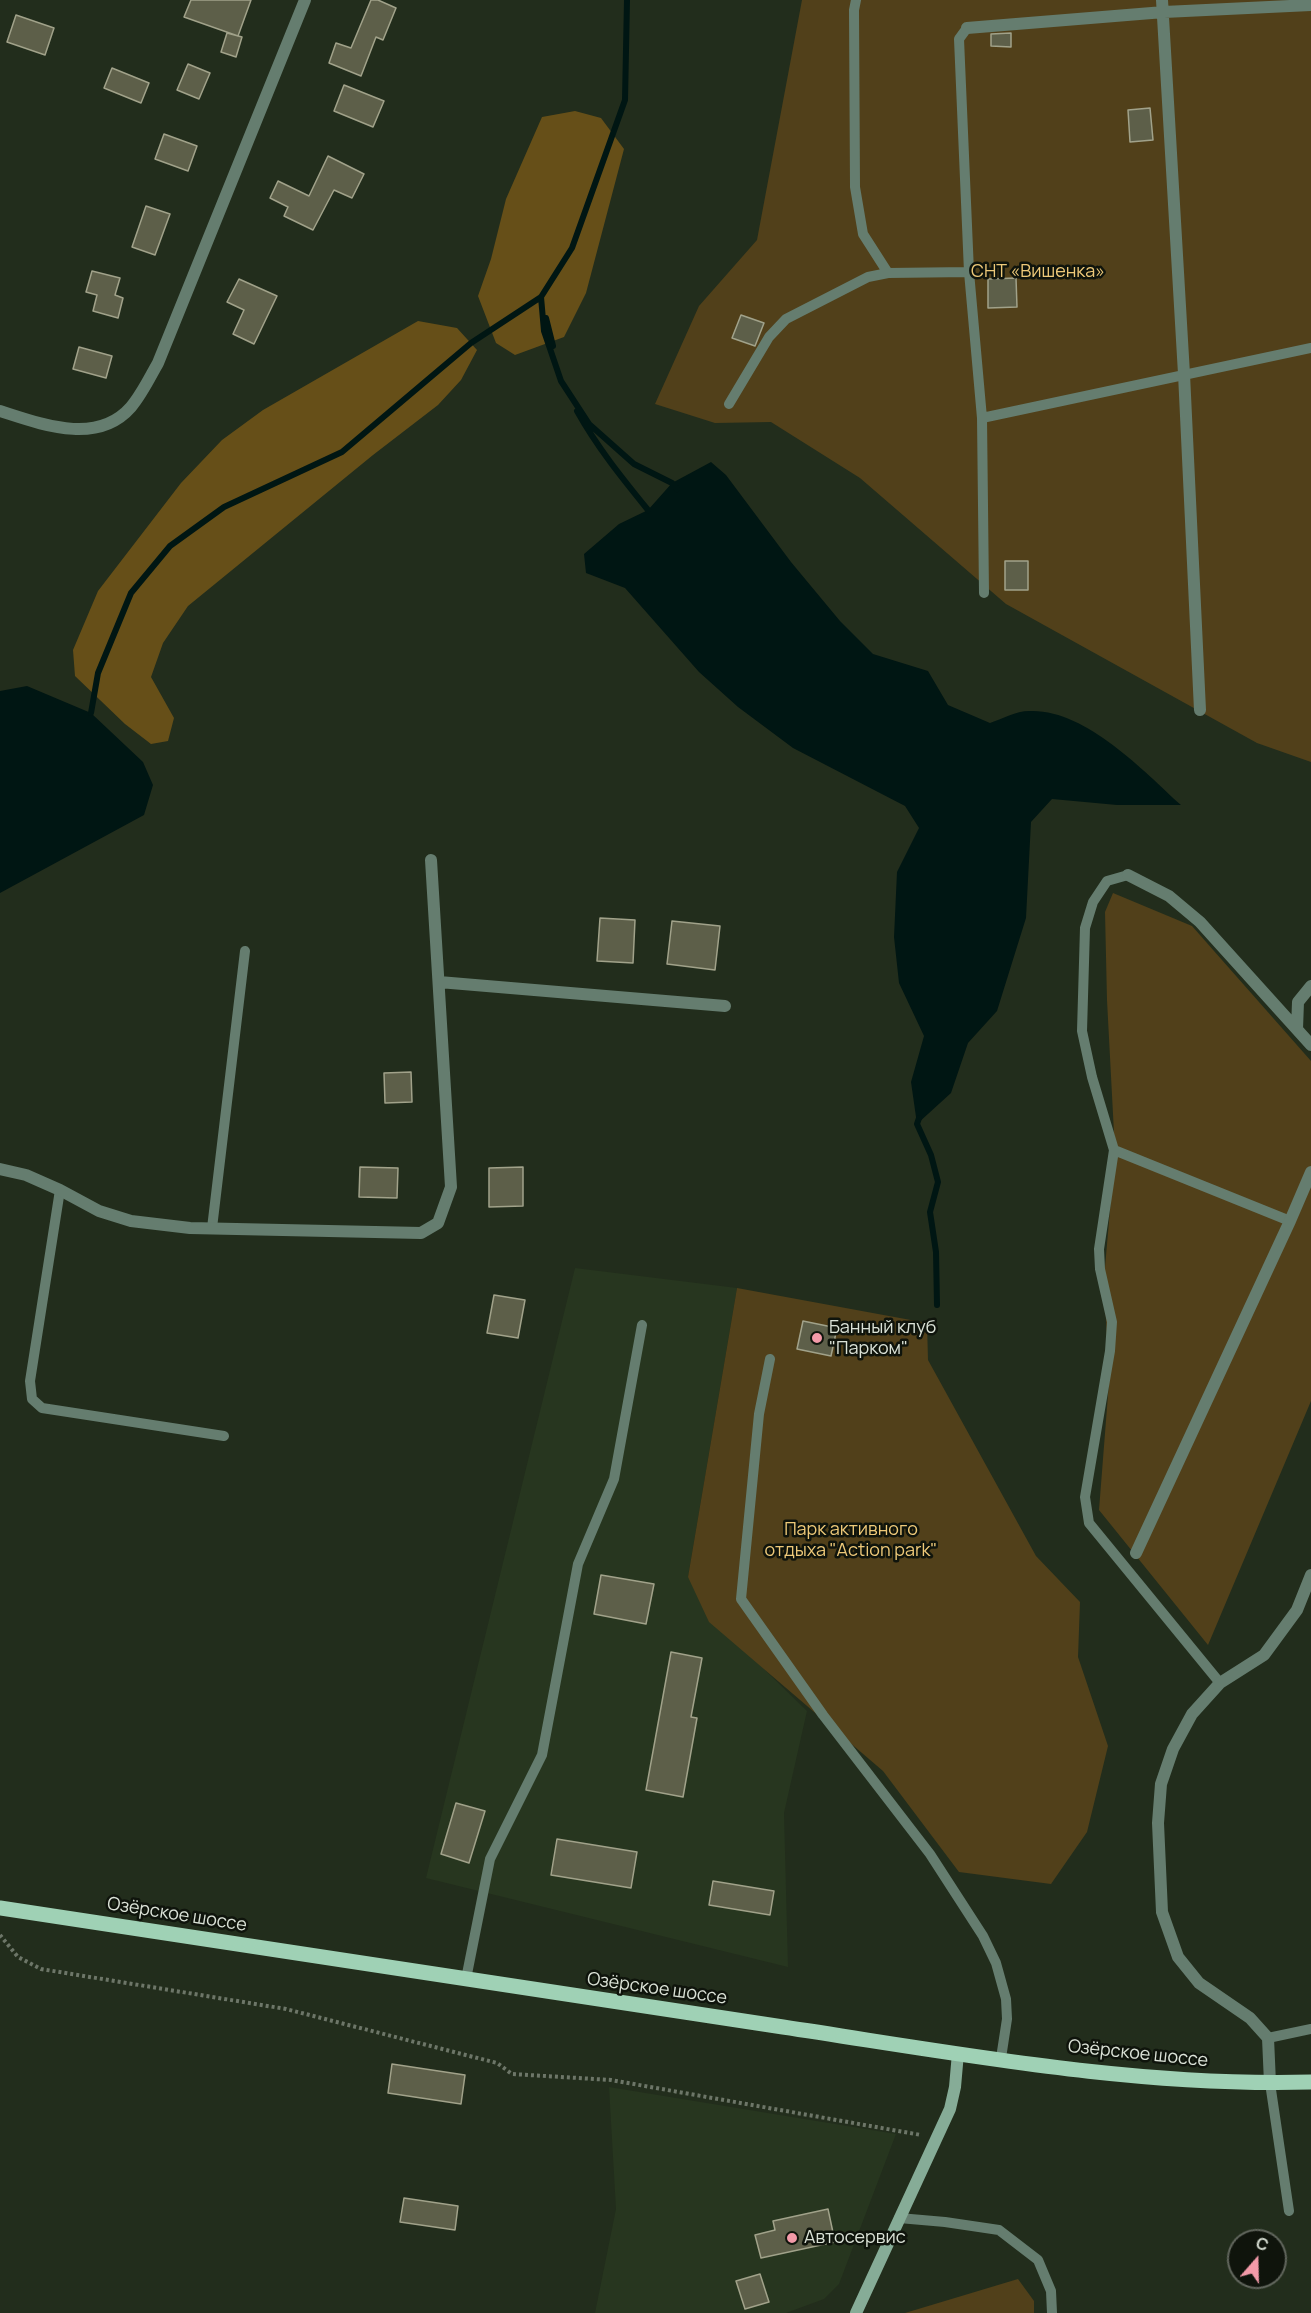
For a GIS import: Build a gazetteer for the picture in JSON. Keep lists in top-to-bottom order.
{
  "streets": {
    "main road": ["Озёрское шоссе"]
  },
  "parks": ["СНТ «Вишенка»", "Парк активного отдыха \"Action park\""],
  "places": ["Банный клуб \"Парком\"", "Автосервис"],
  "north": "top"
}
